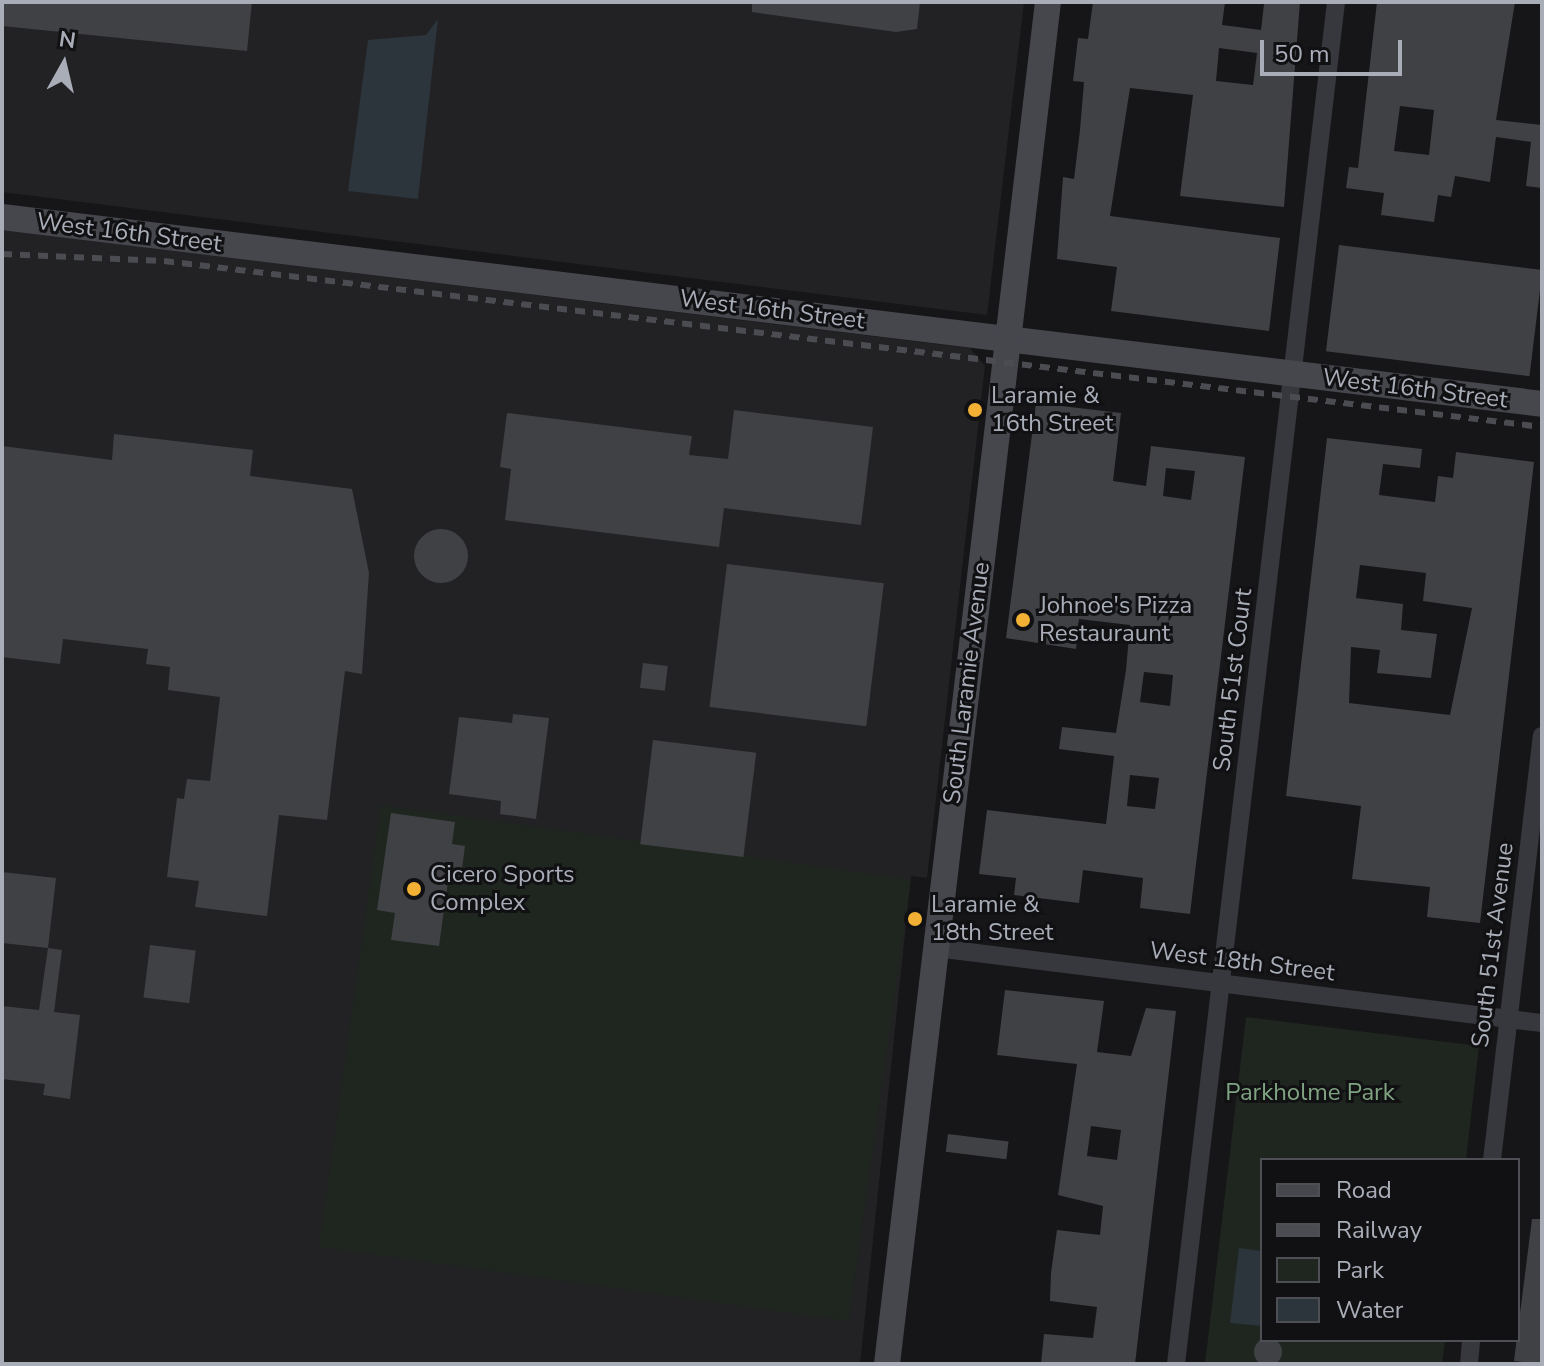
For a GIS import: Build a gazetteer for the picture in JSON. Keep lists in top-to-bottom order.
{
  "streets": {
    "street": [
      "West 16th Street",
      "South 51st Court",
      "South Laramie Avenue",
      "South 51st Avenue",
      "West 18th Street"
    ]
  },
  "crossings": [
    ["West 16th Street", "South 51st Court"],
    ["West 16th Street", "South Laramie Avenue"],
    ["South 51st Court", "West 18th Street"],
    ["South Laramie Avenue", "West 18th Street"],
    ["South 51st Avenue", "West 18th Street"]
  ],
  "parks": ["Parkholme Park"],
  "places": [
    "Laramie & 16th Street",
    "Johnoe's Pizza Restauraunt",
    "Cicero Sports Complex",
    "Laramie & 18th Street"
  ],
  "legend": [
    "Road",
    "Railway",
    "Park",
    "Water"
  ],
  "scale_bar": "50 m",
  "north": "top"
}
